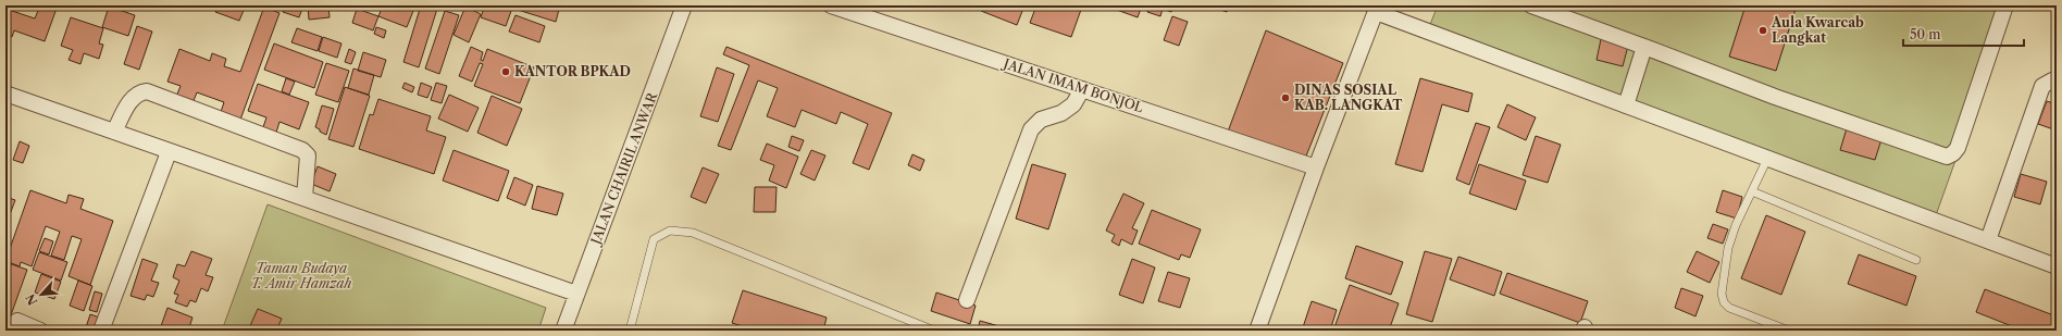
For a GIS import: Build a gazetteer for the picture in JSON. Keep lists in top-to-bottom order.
{
  "streets": {
    "street": ["JALAN IMAM BONJOL", "JALAN CHAIRIL ANWAR"]
  },
  "parks": ["Taman Budaya T. Amir Hamzah"],
  "places": ["Aula Kwarcab Langkat", "KANTOR BPKAD", "DINAS SOSIAL KAB. LANGKAT"],
  "scale_bar": "50 m",
  "north": "bottom left"
}
